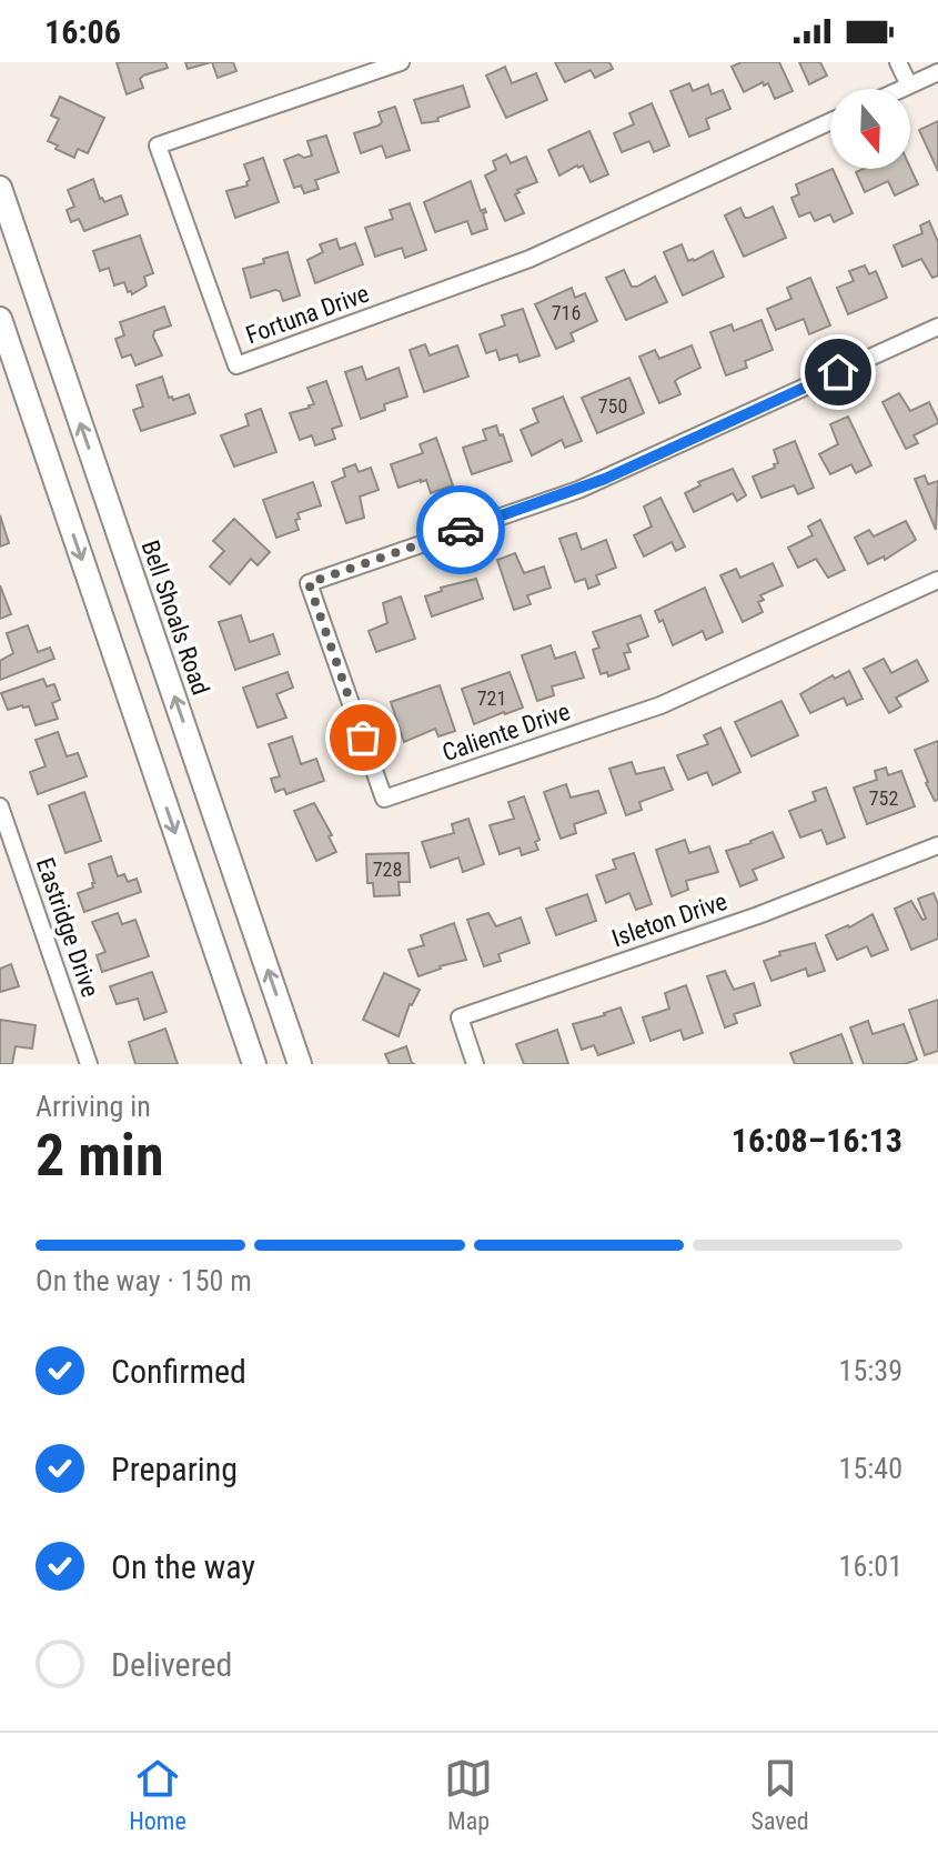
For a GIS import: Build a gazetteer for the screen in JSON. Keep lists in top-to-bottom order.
{
  "streets": {
    "main road": ["Bell Shoals Road"],
    "street": [
      "Fortuna Drive",
      "Caliente Drive",
      "Isleton Drive",
      "Eastridge Drive"
    ]
  },
  "house_numbers": [
    "716",
    "750",
    "721",
    "752",
    "728"
  ],
  "north": "bottom",
  "page": {
    "status": "16:06",
    "heading": ["2 min", "Arriving in", "16:08–16:13"],
    "bar": "On the way · 150 m",
    "list": [
      ["Confirmed", "15:39"],
      ["Preparing", "15:40"],
      ["On the way", "16:01"],
      "Delivered"
    ],
    "tabs": ["Home", "Map", "Saved"]
  }
}
